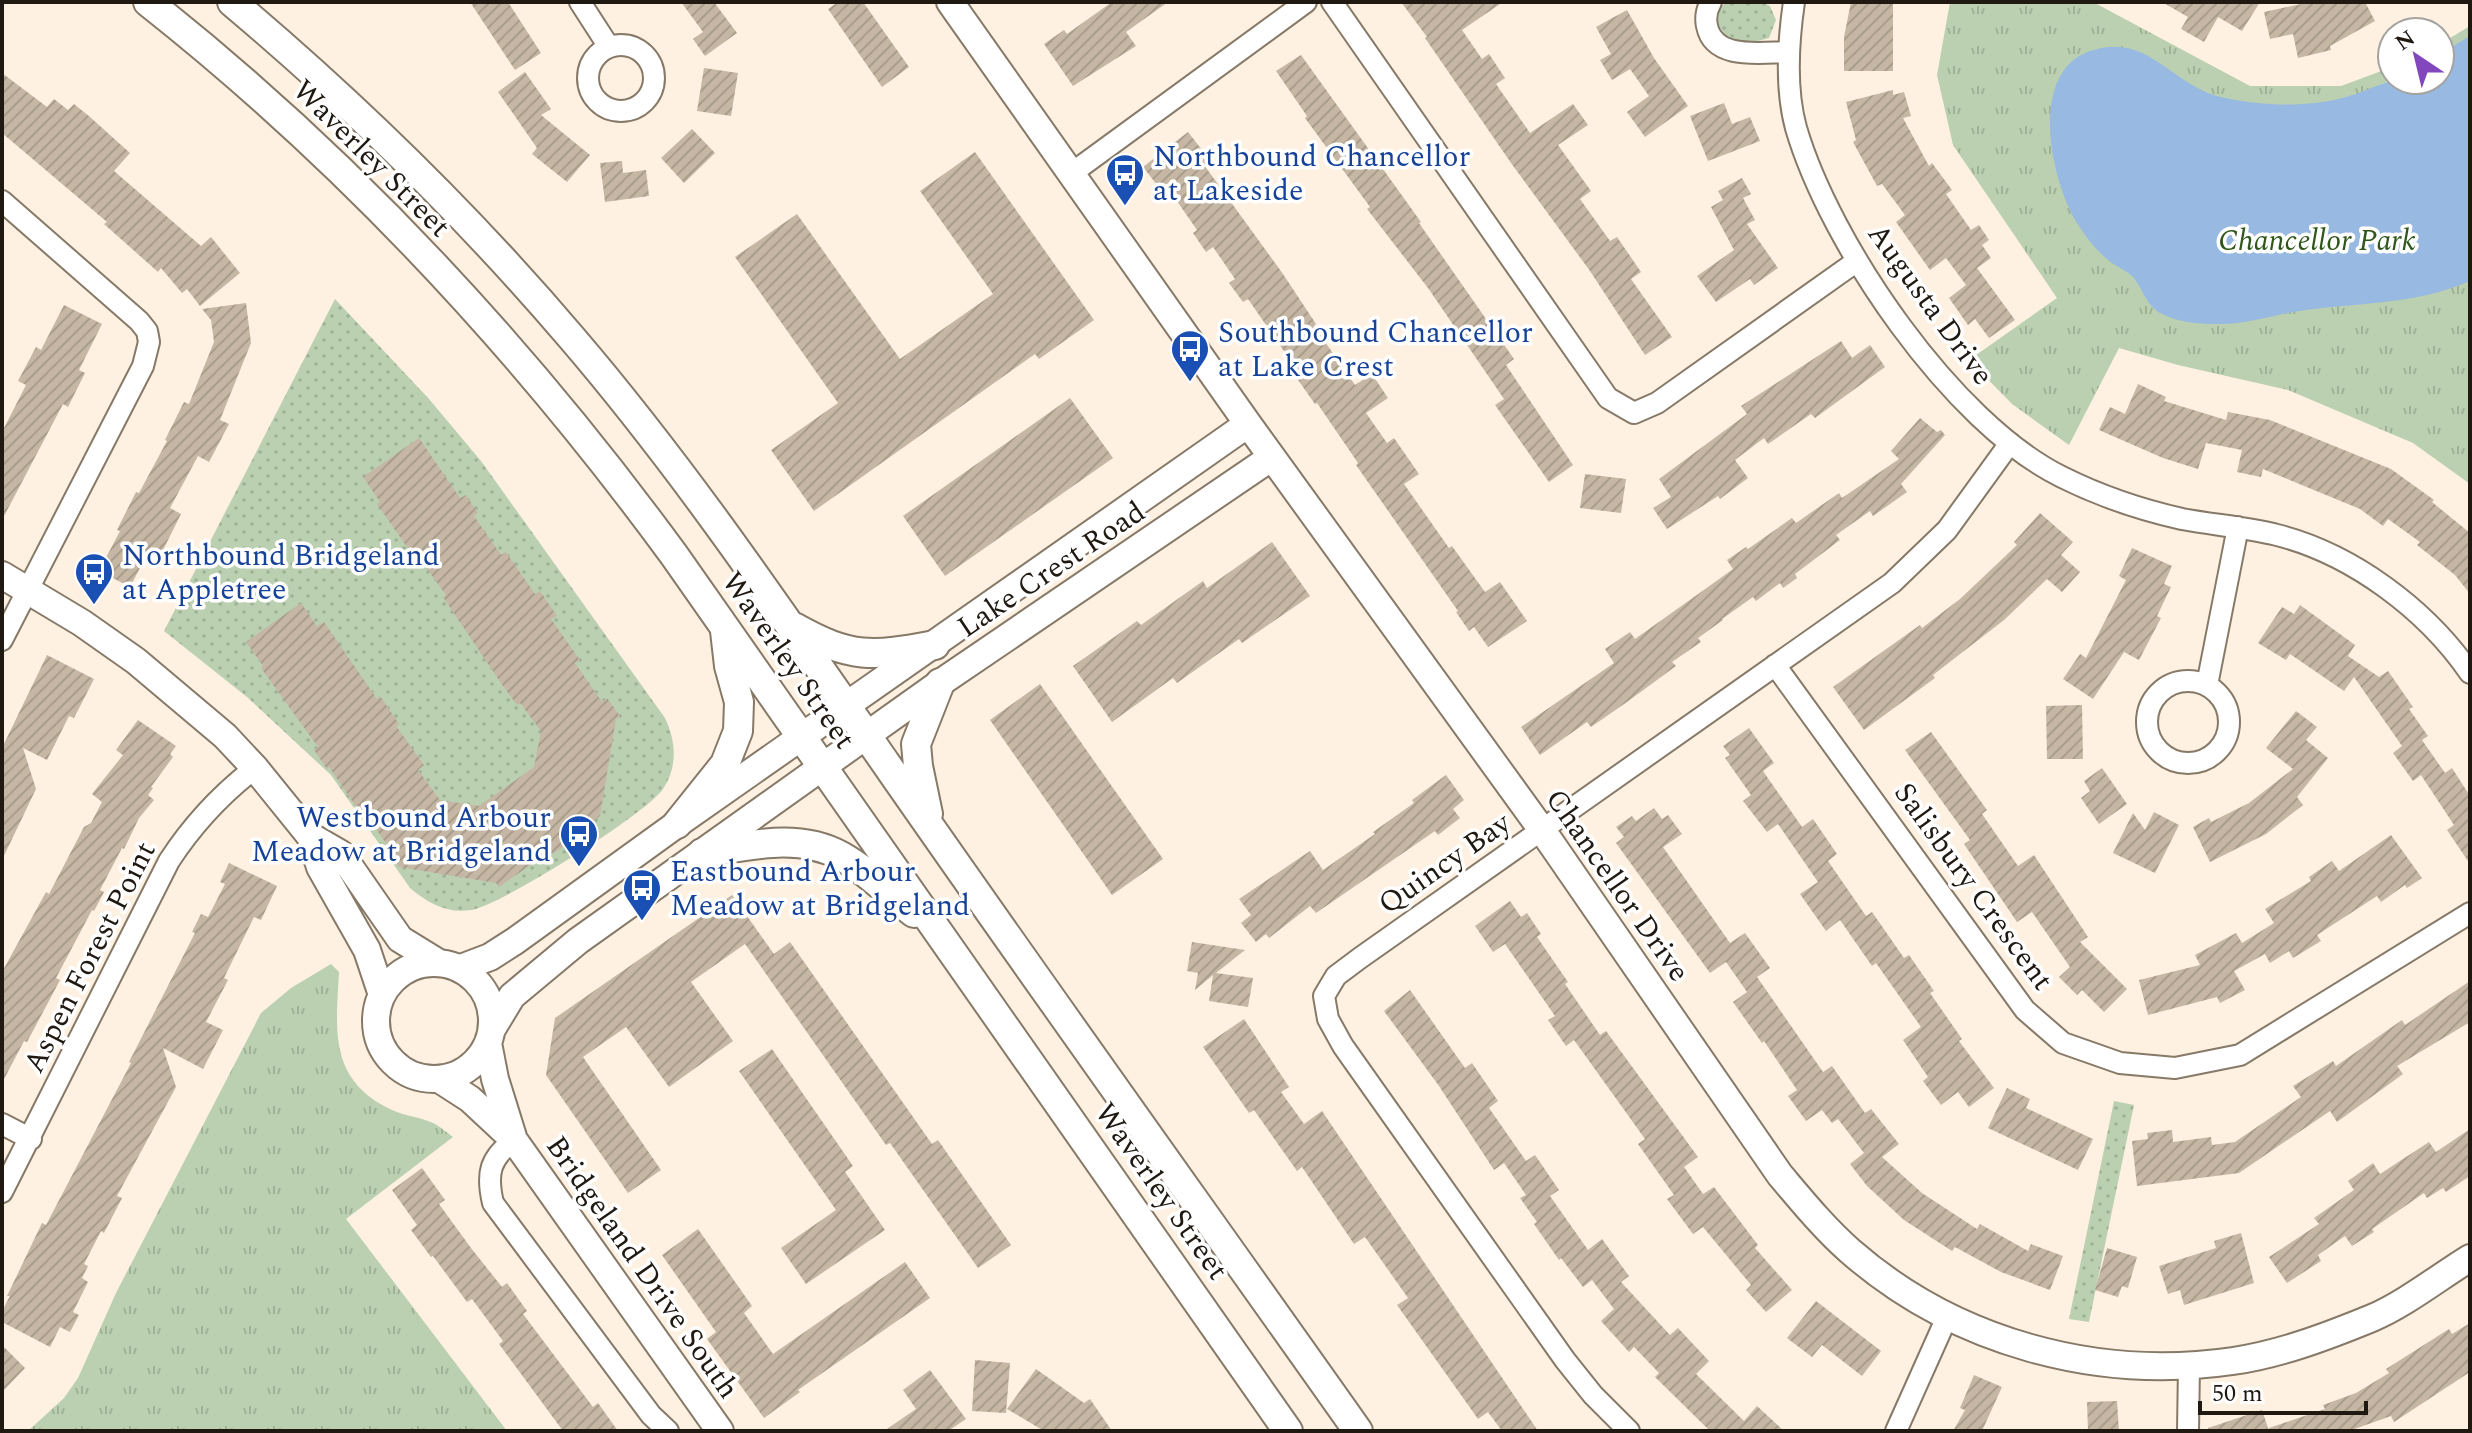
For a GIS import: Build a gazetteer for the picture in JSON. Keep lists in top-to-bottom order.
{
  "streets": {
    "main road": ["Waverley Street"],
    "street": [
      "Augusta Drive",
      "Lake Crest Road",
      "Quincy Bay",
      "Chancellor Drive",
      "Salisbury Crescent",
      "Aspen Forest Point",
      "Bridgeland Drive South"
    ]
  },
  "crossings": [
    ["Waverley Street", "Lake Crest Road"],
    ["Augusta Drive", "Quincy Bay"],
    ["Lake Crest Road", "Chancellor Drive"],
    ["Lake Crest Road", "Bridgeland Drive South"],
    ["Quincy Bay", "Chancellor Drive"],
    ["Quincy Bay", "Salisbury Crescent"]
  ],
  "parks": ["Chancellor Park"],
  "places": {
    "bus stop": [
      "Northbound Chancellor at Lakeside",
      "Southbound Chancellor at Lake Crest",
      "Northbound Bridgeland at Appletree",
      "Westbound Arbour Meadow at Bridgeland",
      "Eastbound Arbour Meadow at Bridgeland"
    ]
  },
  "scale_bar": "50 m",
  "north": "top left"
}
